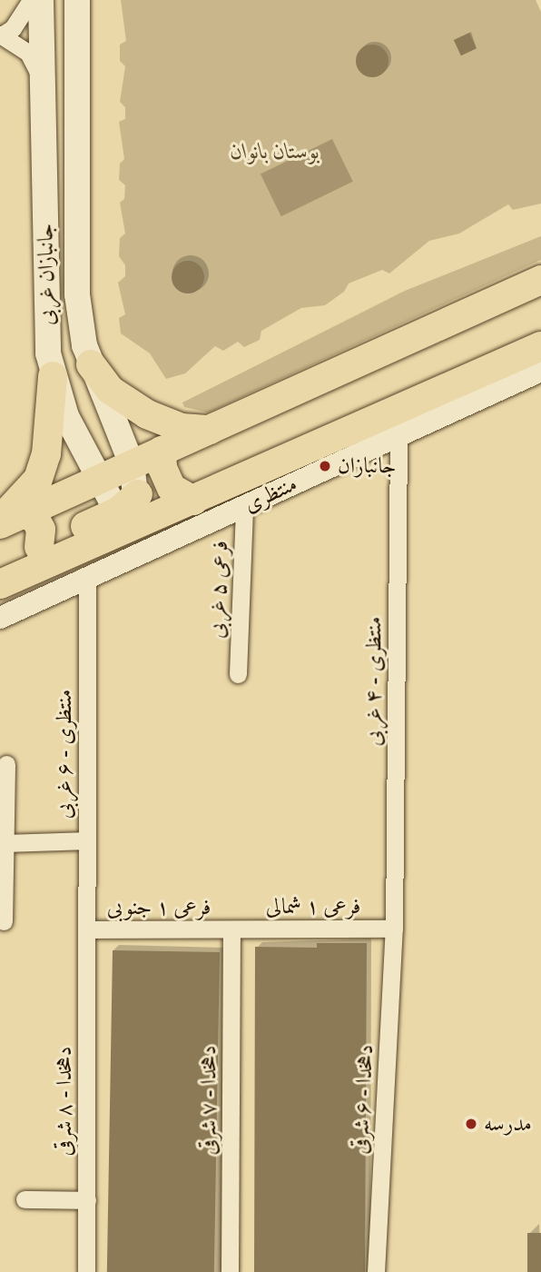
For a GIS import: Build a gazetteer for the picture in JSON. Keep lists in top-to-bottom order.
{
  "streets": {
    "main road": ["جانبازان غربی", "منتظری"],
    "street": [
      "فرعی ۵ غربی",
      "منتظری - ۴ غربی",
      "منتظری - ۶ غربی",
      "فرعی ۱ شمالی",
      "فرعی ۱ جنوبی",
      "دهخدا - ۶ شرقی",
      "دهخدا - ۷ شرقی",
      "دهخدا - ۸ شرقی"
    ]
  },
  "crossings": [
    ["جانبازان غربی", "منتظری"],
    ["منتظری", "فرعی ۵ غربی"],
    ["منتظری", "منتظری - ۴ غربی"],
    ["منتظری", "منتظری - ۶ غربی"],
    ["منتظری - ۴ غربی", "فرعی ۱ شمالی"],
    ["منتظری - ۴ غربی", "دهخدا - ۶ شرقی"],
    ["منتظری - ۶ غربی", "فرعی ۱ جنوبی"],
    ["منتظری - ۶ غربی", "دهخدا - ۸ شرقی"],
    ["فرعی ۱ شمالی", "فرعی ۱ جنوبی"],
    ["فرعی ۱ شمالی", "دهخدا - ۶ شرقی"],
    ["فرعی ۱ شمالی", "دهخدا - ۷ شرقی"],
    ["فرعی ۱ جنوبی", "دهخدا - ۷ شرقی"],
    ["فرعی ۱ جنوبی", "دهخدا - ۸ شرقی"]
  ],
  "parks": ["بوستان بانوان"],
  "places": ["جانبازان", "مدرسه"]
}
